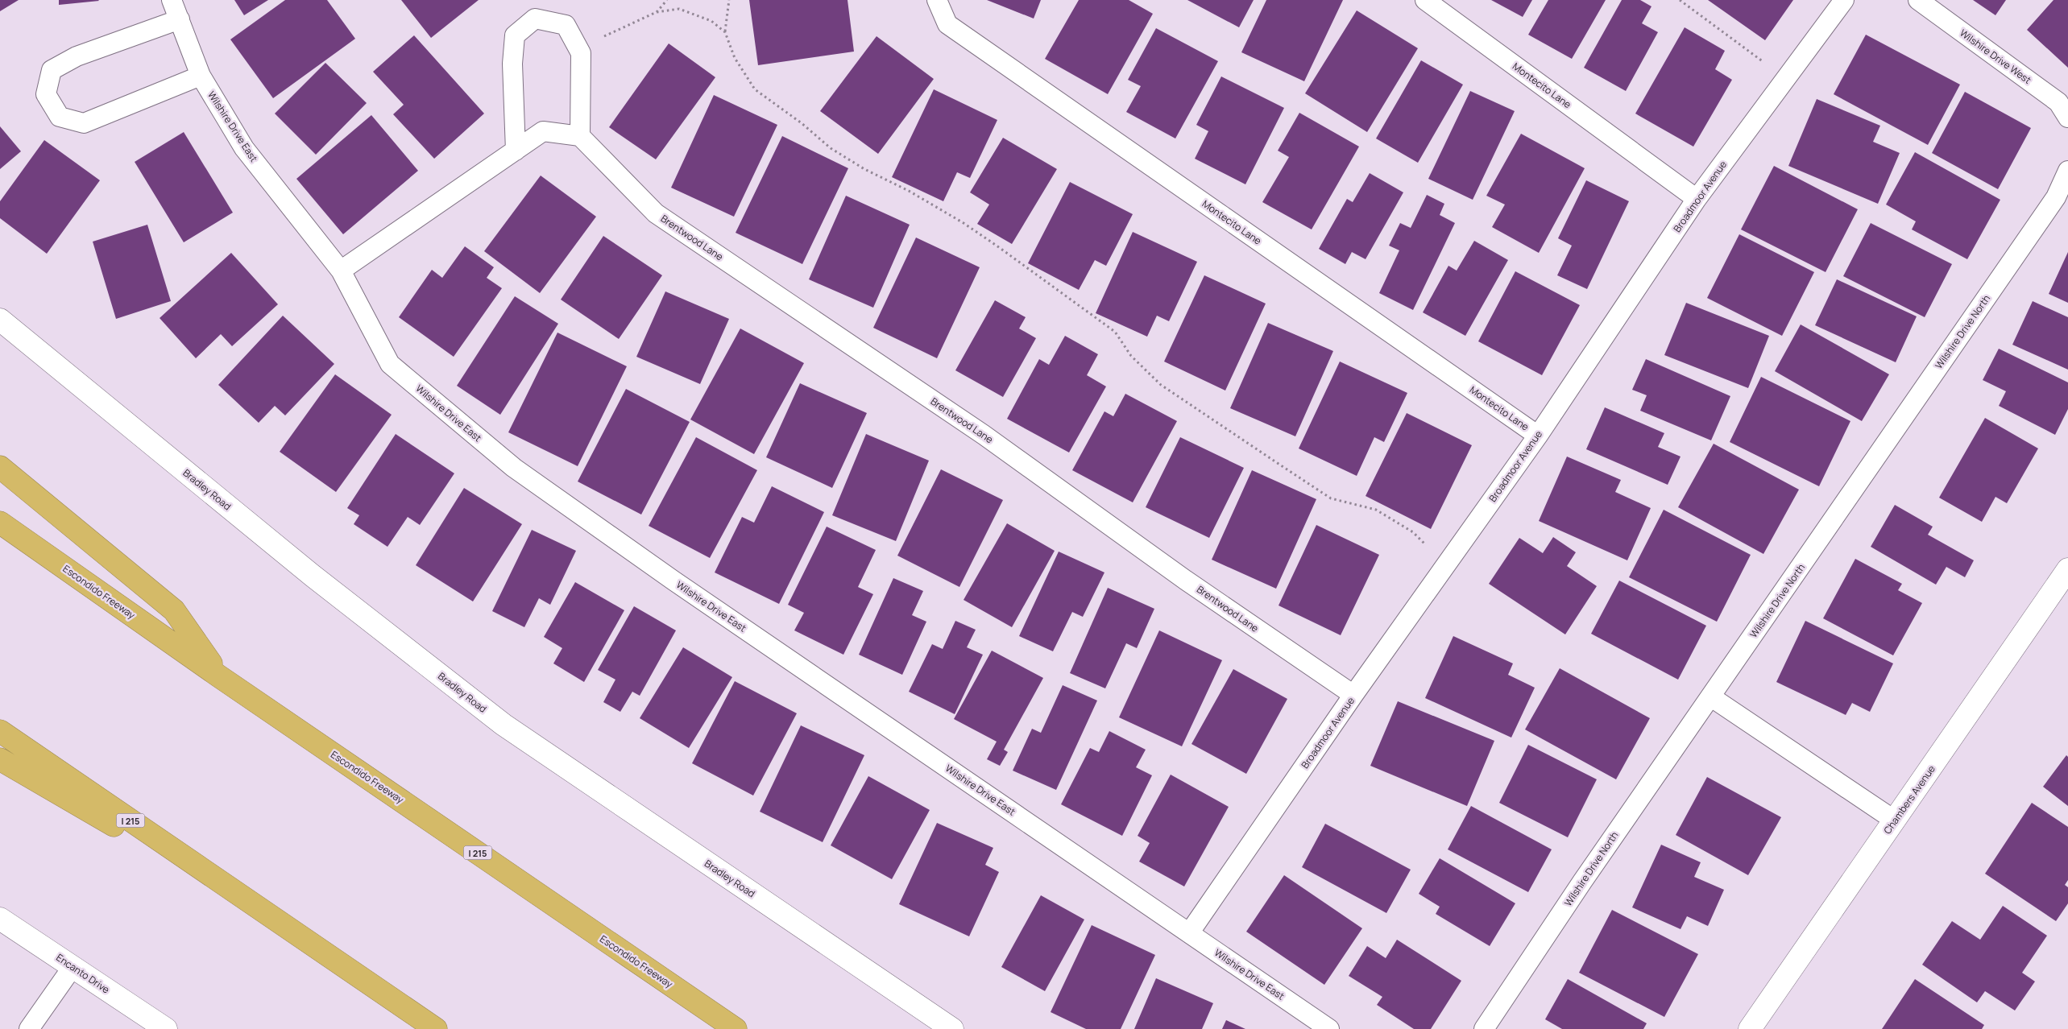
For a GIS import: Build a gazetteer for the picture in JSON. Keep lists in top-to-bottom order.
{
  "streets": {
    "highway": ["Escondido Freeway", "I 215"],
    "street": ["Bradley Road", "Chambers Avenue", "Encanto Drive"],
    "lane": [
      "Wilshire Drive West",
      "Montecito Lane",
      "Wilshire Drive East",
      "Broadmoor Avenue",
      "Brentwood Lane",
      "Wilshire Drive North"
    ]
  },
  "crossings": [
    ["Montecito Lane", "Broadmoor Avenue"],
    ["Wilshire Drive East", "Broadmoor Avenue"],
    ["Broadmoor Avenue", "Brentwood Lane"]
  ]
}
